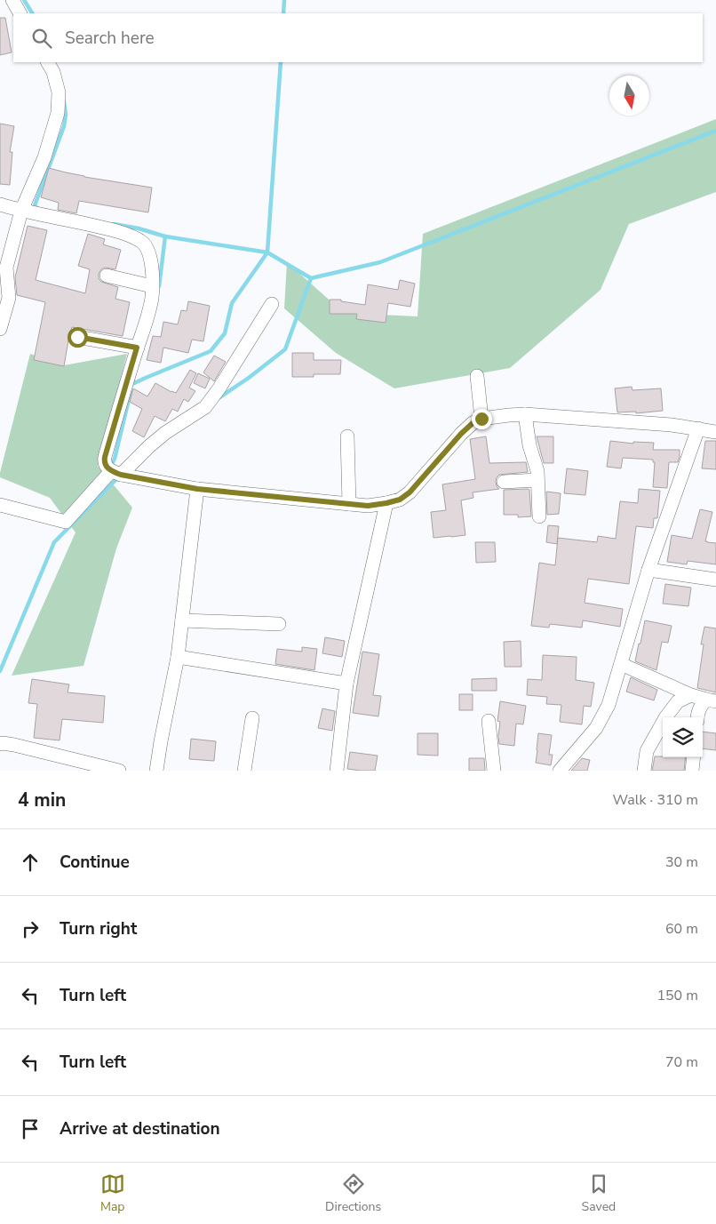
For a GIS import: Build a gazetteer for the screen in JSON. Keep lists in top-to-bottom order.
{
  "north": "bottom",
  "page": {
    "search": "Search here",
    "heading": ["4 min", "Walk · 310 m"],
    "list": [
      ["Continue", "30 m"],
      ["Turn right", "60 m"],
      ["Turn left", "150 m"],
      ["Turn left", "70 m"],
      "Arrive at destination"
    ],
    "nav": ["Map", "Directions", "Saved"]
  }
}
